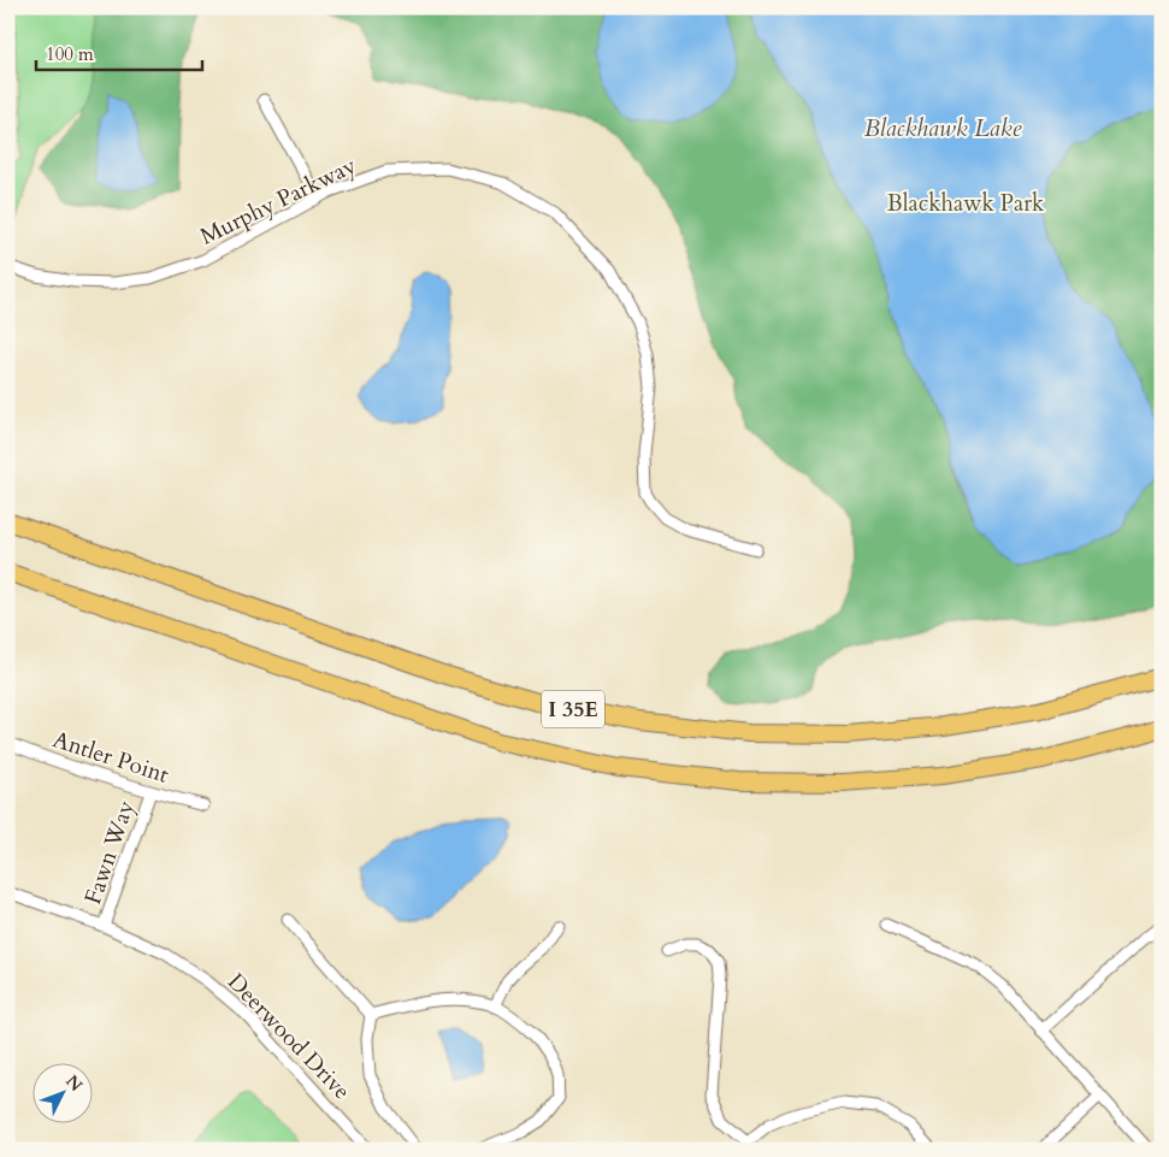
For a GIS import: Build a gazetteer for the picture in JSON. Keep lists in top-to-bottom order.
{
  "streets": {
    "highway": ["I 35E"],
    "street": [
      "Murphy Parkway",
      "Antler Point",
      "Fawn Way",
      "Deerwood Drive"
    ]
  },
  "crossings": [
    ["Antler Point", "Fawn Way"],
    ["Fawn Way", "Deerwood Drive"]
  ],
  "water": ["Blackhawk Lake"],
  "parks": ["Blackhawk Park"],
  "scale_bar": "100 m",
  "north": "top right"
}
